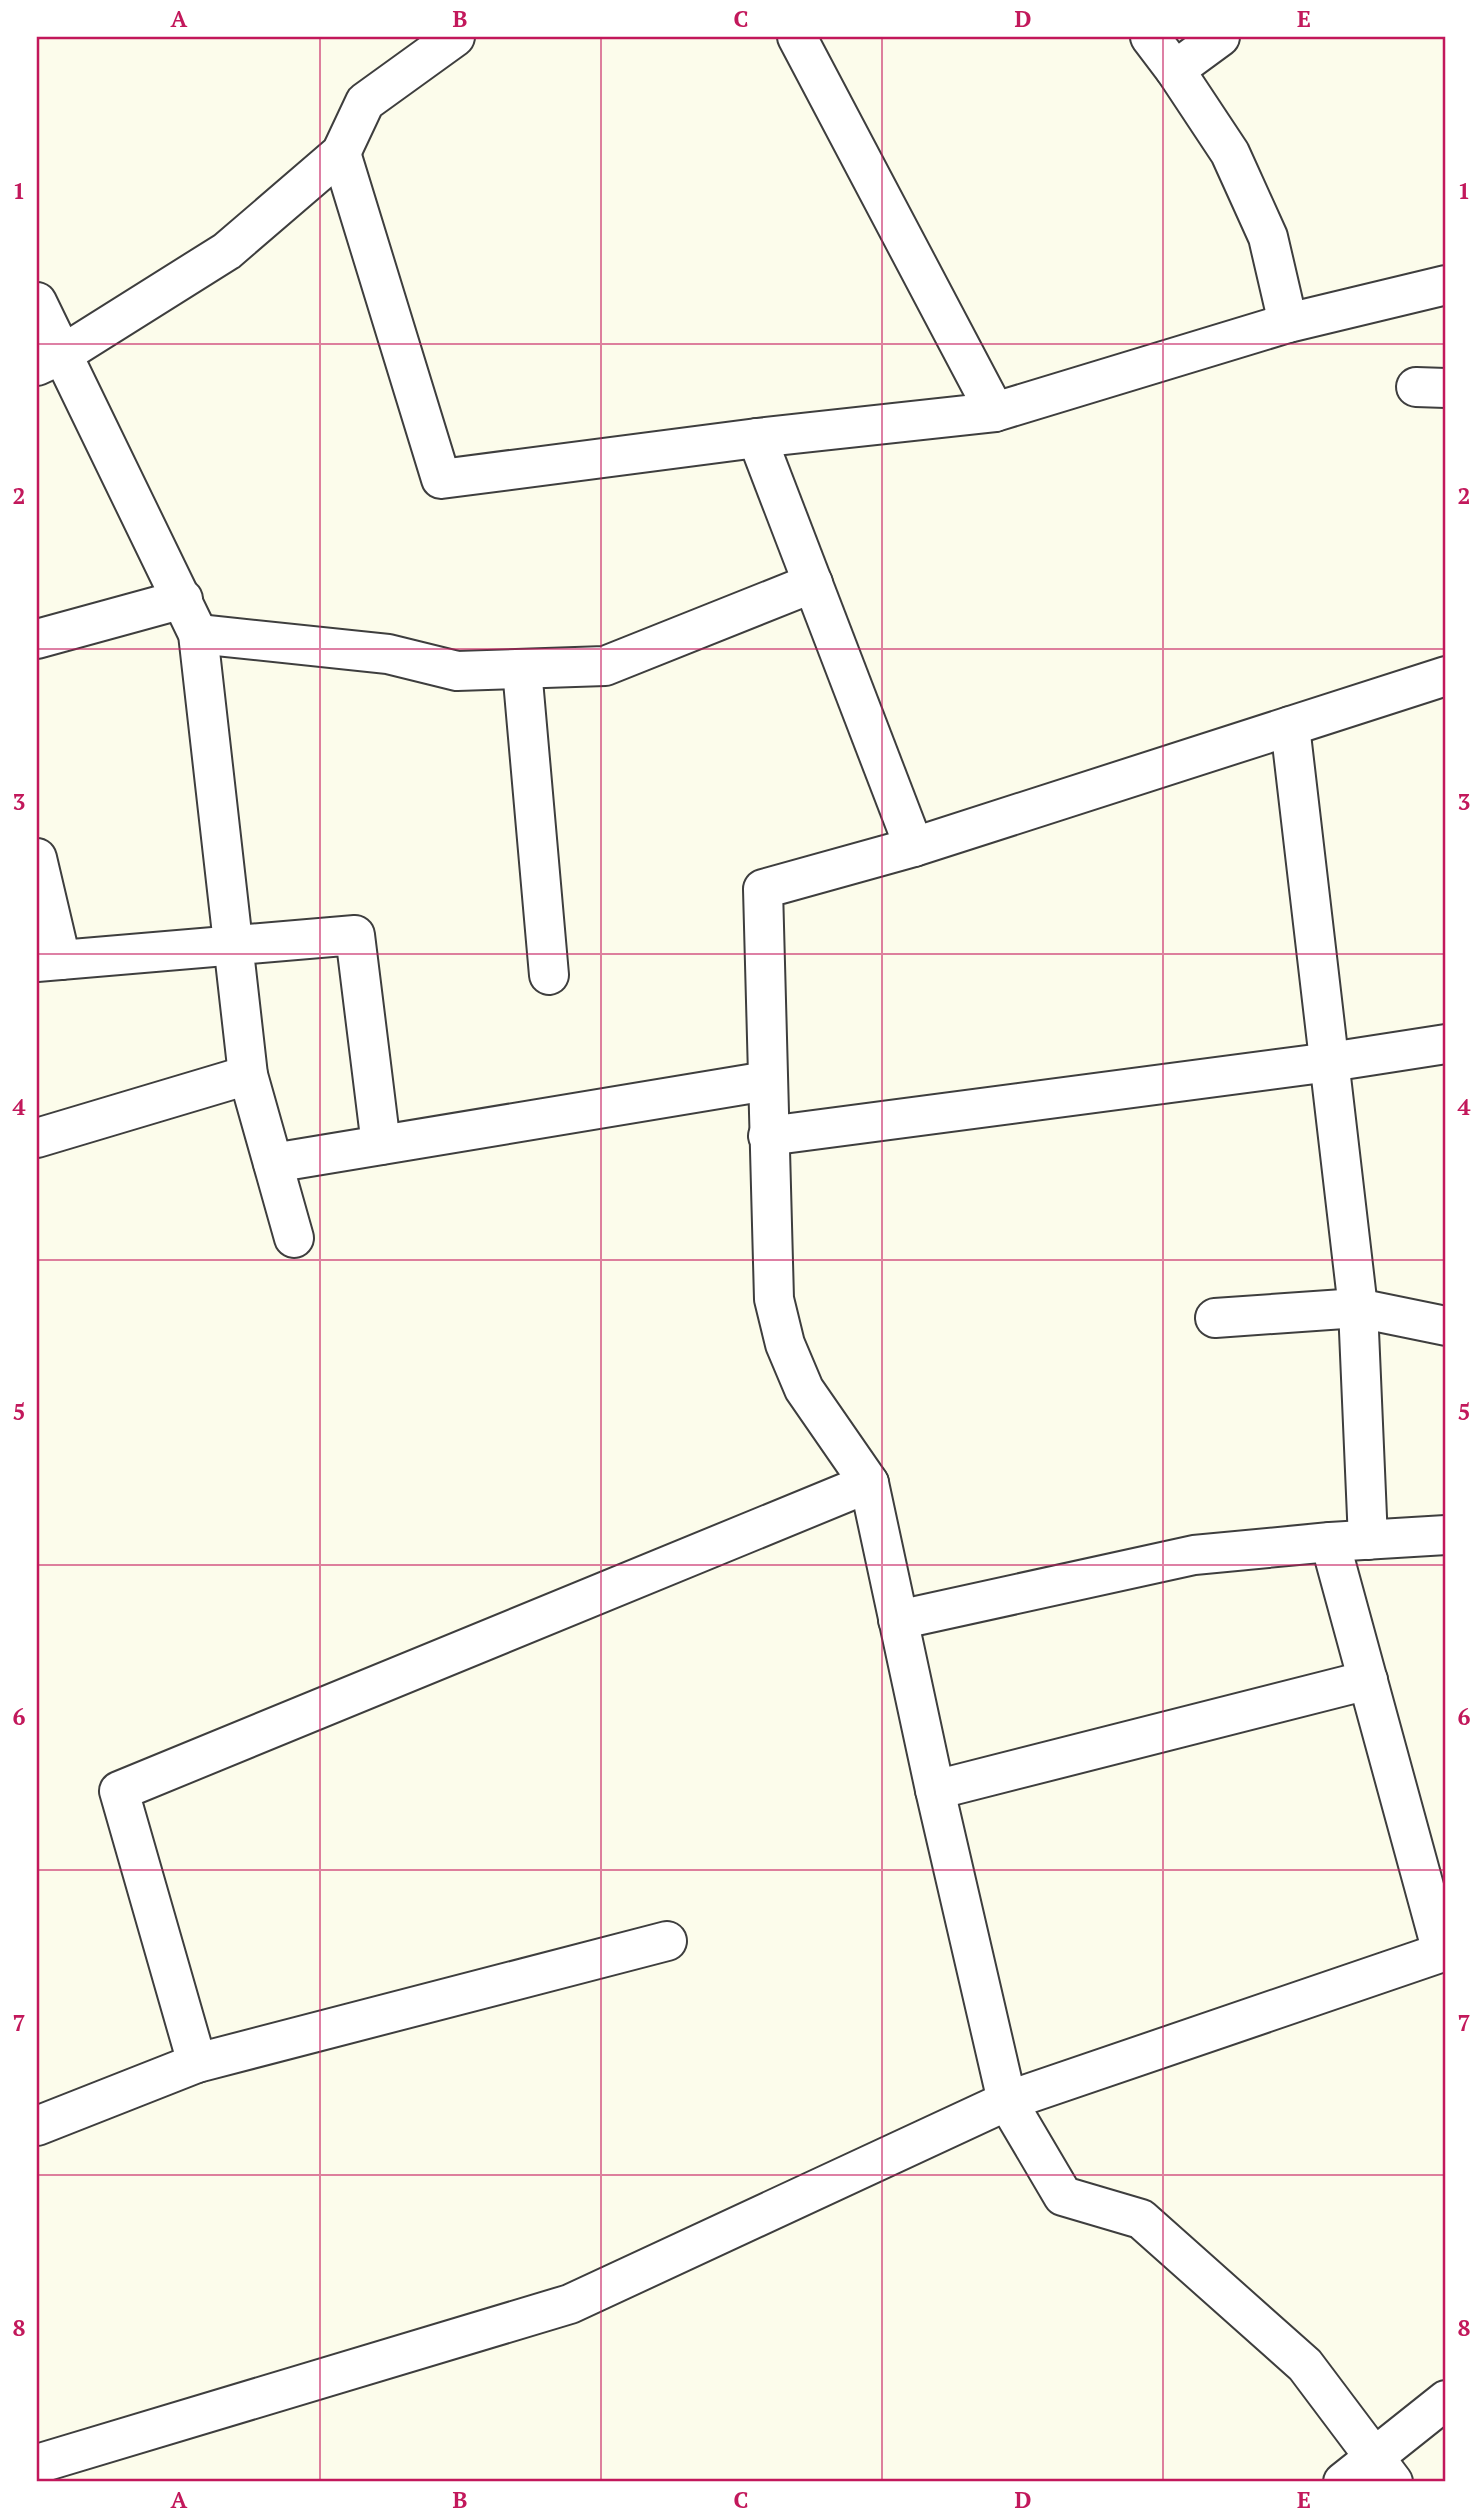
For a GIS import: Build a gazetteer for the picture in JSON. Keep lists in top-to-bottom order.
{
  "grid": {
    "columns": [
      "A",
      "B",
      "C",
      "D",
      "E"
    ],
    "rows": [
      "1",
      "2",
      "3",
      "4",
      "5",
      "6",
      "7",
      "8"
    ]
  }
}
